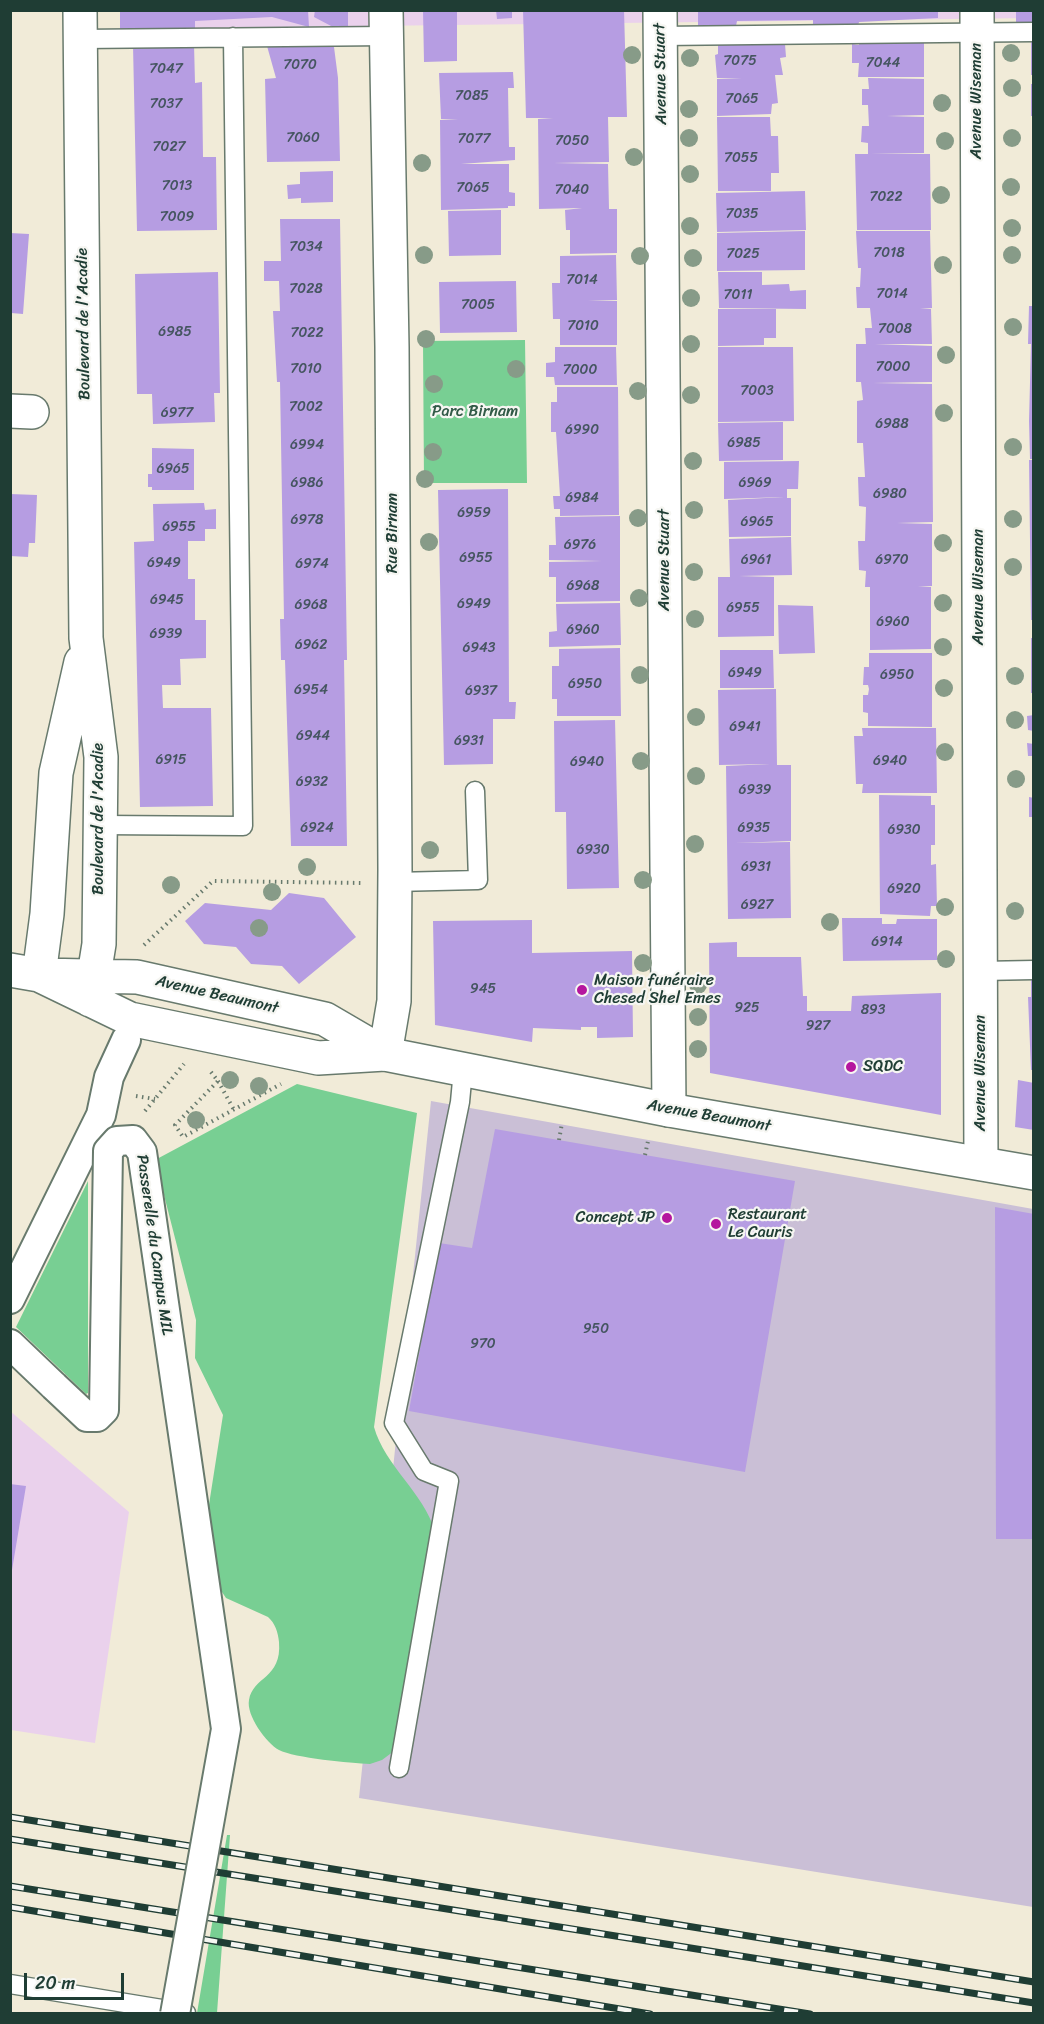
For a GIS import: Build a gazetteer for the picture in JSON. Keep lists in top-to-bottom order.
{
  "streets": {
    "street": [
      "Avenue Stuart",
      "Avenue Wiseman",
      "Boulevard de l'Acadie",
      "Rue Birnam",
      "Avenue Beaumont",
      "Passerelle du Campus MIL"
    ]
  },
  "crossings": [
    ["Avenue Stuart", "Avenue Beaumont"],
    ["Avenue Wiseman", "Avenue Beaumont"],
    ["Boulevard de l'Acadie", "Avenue Beaumont"],
    ["Rue Birnam", "Avenue Beaumont"]
  ],
  "parks": ["Parc Birnam"],
  "places": [
    "Maison funéraire Chesed Shel Emes",
    "SQDC",
    "Concept JP",
    "Restaurant Le Cauris"
  ],
  "house_numbers": [
    "7075",
    "7044",
    "7070",
    "7047",
    "7085",
    "7065",
    "7037",
    "7060",
    "7077",
    "7050",
    "7027",
    "7055",
    "7013",
    "7065",
    "7040",
    "7022",
    "7035",
    "7009",
    "7034",
    "7018",
    "7025",
    "7014",
    "7028",
    "7014",
    "7011",
    "7005",
    "7010",
    "7008",
    "6985",
    "7022",
    "7000",
    "7010",
    "7000",
    "7003",
    "7002",
    "6977",
    "6988",
    "6990",
    "6985",
    "6994",
    "6965",
    "6986",
    "6969",
    "6980",
    "6984",
    "6959",
    "6978",
    "6965",
    "6955",
    "6976",
    "6955",
    "6961",
    "6970",
    "6949",
    "6974",
    "6968",
    "6945",
    "6949",
    "6968",
    "6955",
    "6960",
    "6960",
    "6939",
    "6962",
    "6943",
    "6949",
    "6950",
    "6950",
    "6954",
    "6937",
    "6941",
    "6944",
    "6931",
    "6915",
    "6940",
    "6940",
    "6932",
    "6939",
    "6924",
    "6935",
    "6930",
    "6930",
    "6931",
    "6920",
    "6927",
    "6914",
    "945",
    "925",
    "893",
    "927",
    "950",
    "970"
  ],
  "scale_bar": "20 m"
}
